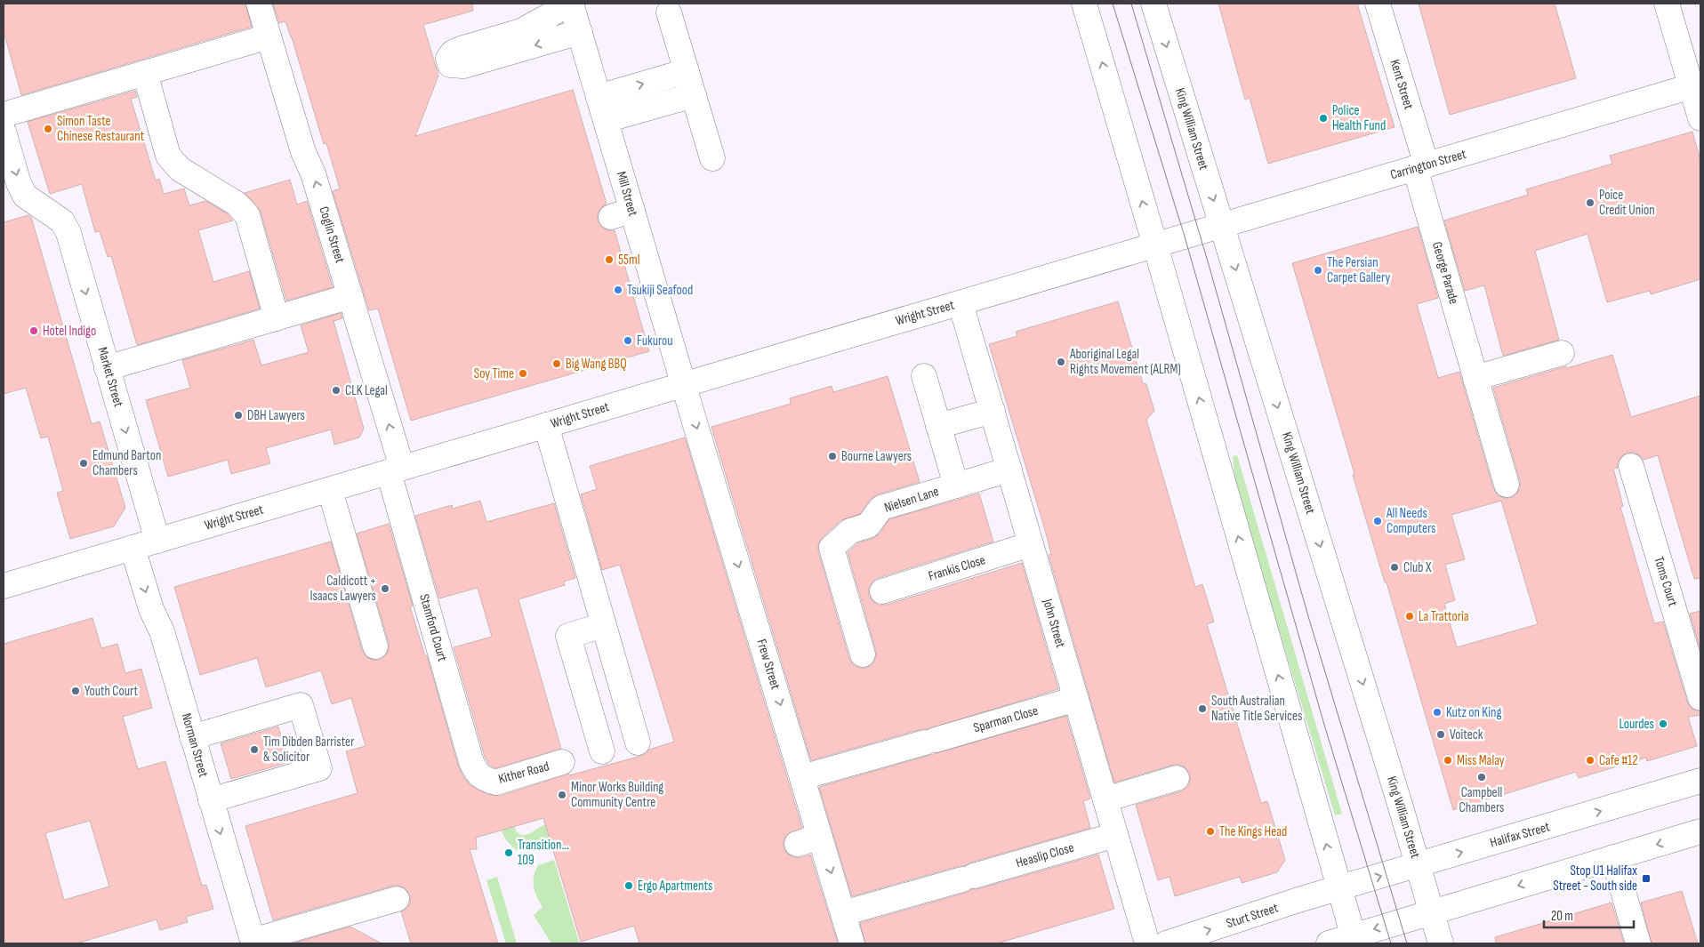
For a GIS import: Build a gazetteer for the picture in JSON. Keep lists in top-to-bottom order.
{
  "streets": {
    "street": [
      "Kent Street",
      "King William Street",
      "Carrington Street",
      "Mill Street",
      "Coglin Street",
      "George Parade",
      "Wright Street",
      "Market Street",
      "Nielsen Lane",
      "Frankis Close",
      "Toms Court",
      "John Street",
      "Stamford Court",
      "Frew Street",
      "Sparman Close",
      "Norman Street",
      "Kither Road",
      "Halifax Street",
      "Heaslip Close",
      "Sturt Street"
    ]
  },
  "crossings": [
    ["Kent Street", "Carrington Street"],
    ["Kent Street", "George Parade"],
    ["King William Street", "Carrington Street"],
    ["King William Street", "Halifax Street"],
    ["Carrington Street", "George Parade"],
    ["Carrington Street", "Wright Street"],
    ["Mill Street", "Wright Street"],
    ["Mill Street", "Frew Street"],
    ["Coglin Street", "Wright Street"],
    ["Coglin Street", "Stamford Court"],
    ["Wright Street", "Market Street"],
    ["Wright Street", "John Street"],
    ["Wright Street", "Stamford Court"],
    ["Wright Street", "Frew Street"],
    ["Wright Street", "Norman Street"],
    ["Nielsen Lane", "John Street"],
    ["Frankis Close", "John Street"],
    ["John Street", "Sparman Close"],
    ["John Street", "Heaslip Close"],
    ["Stamford Court", "Kither Road"],
    ["Frew Street", "Sparman Close"],
    ["Frew Street", "Heaslip Close"],
    ["Halifax Street", "Sturt Street"]
  ],
  "places": {
    "other": [
      "Police Health Fund",
      "Simon Taste Chinese Restaurant",
      "Poice Credit Union",
      "55ml",
      "The Persian Carpet Gallery",
      "Tsukiji Seafood",
      "Hotel Indigo",
      "Fukurou",
      "Aboriginal Legal Rights Movement (ALRM)",
      "Big Wang BBQ",
      "Soy Time",
      "CLK Legal",
      "DBH Lawyers",
      "Bourne Lawyers",
      "Edmund Barton Chambers",
      "All Needs Computers",
      "Club X",
      "Caldicott + Isaacs Lawyers",
      "La Trattoria",
      "Youth Court",
      "South Australian Native Title Services",
      "Kutz on King",
      "Lourdes",
      "Voiteck",
      "Tim Dibden Barrister & Solicitor",
      "Miss Malay",
      "Cafe #12",
      "Campbell Chambers",
      "Minor Works Building Community Centre",
      "The Kings Head",
      "Transition... 109",
      "Ergo Apartments"
    ],
    "transit": ["Stop U1 Halifax Street - South side"]
  },
  "scale_bar": "20 m"
}
